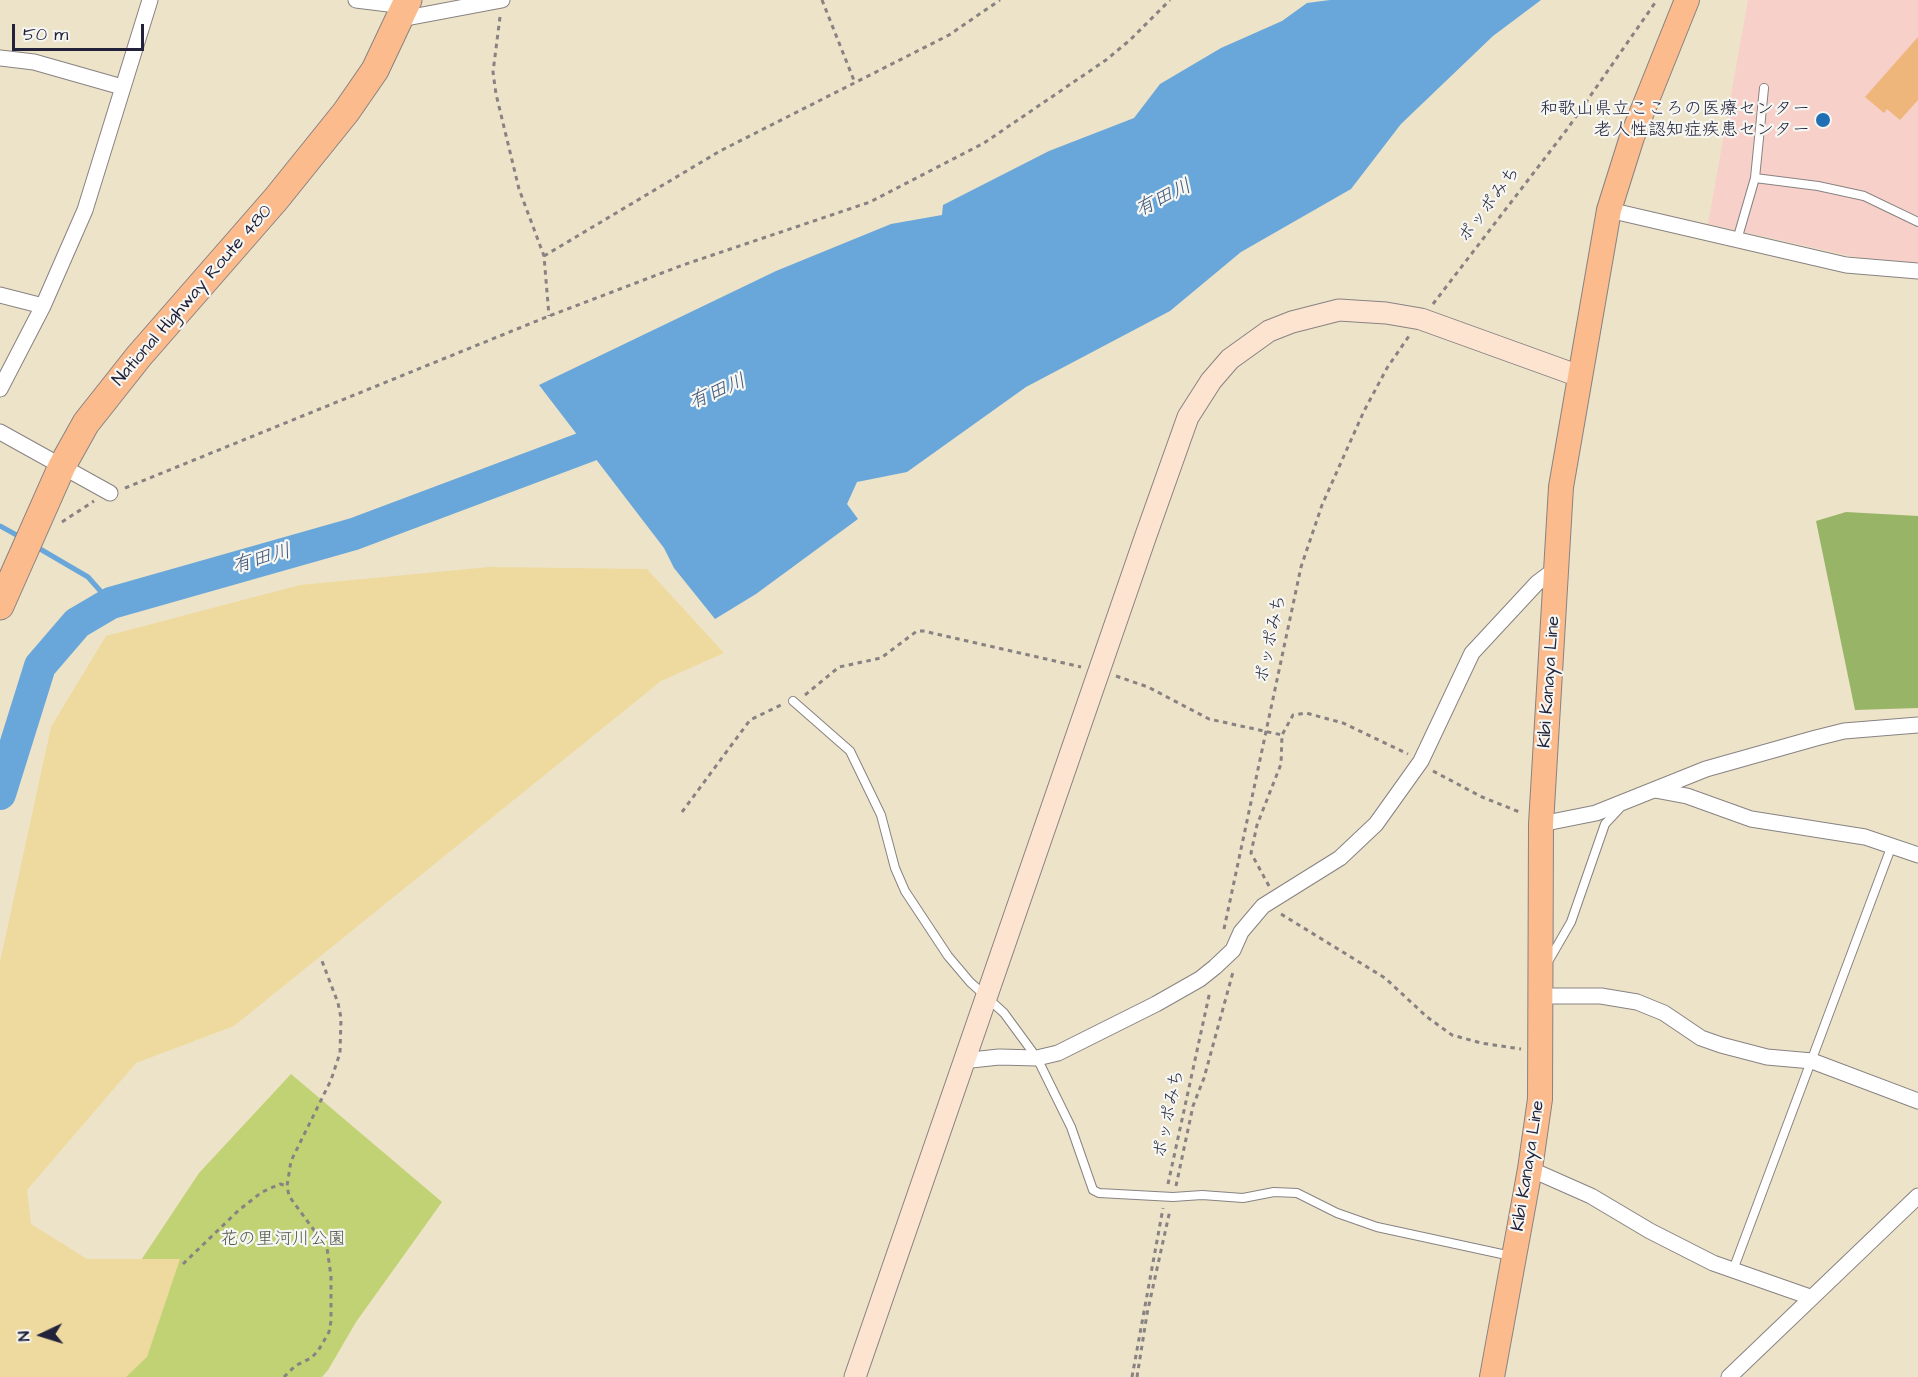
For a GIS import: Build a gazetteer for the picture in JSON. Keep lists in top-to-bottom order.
{
  "streets": {
    "highway": ["National Highway Route 480"],
    "main road": ["Kibi Kanaya Line"],
    "path": ["ポッポみち"]
  },
  "water": ["有田川"],
  "parks": ["花の里河川公園"],
  "places": ["和歌山県立こころの医療センター 老人性認知症疾患センター"],
  "scale_bar": "50 m",
  "north": "left"
}
